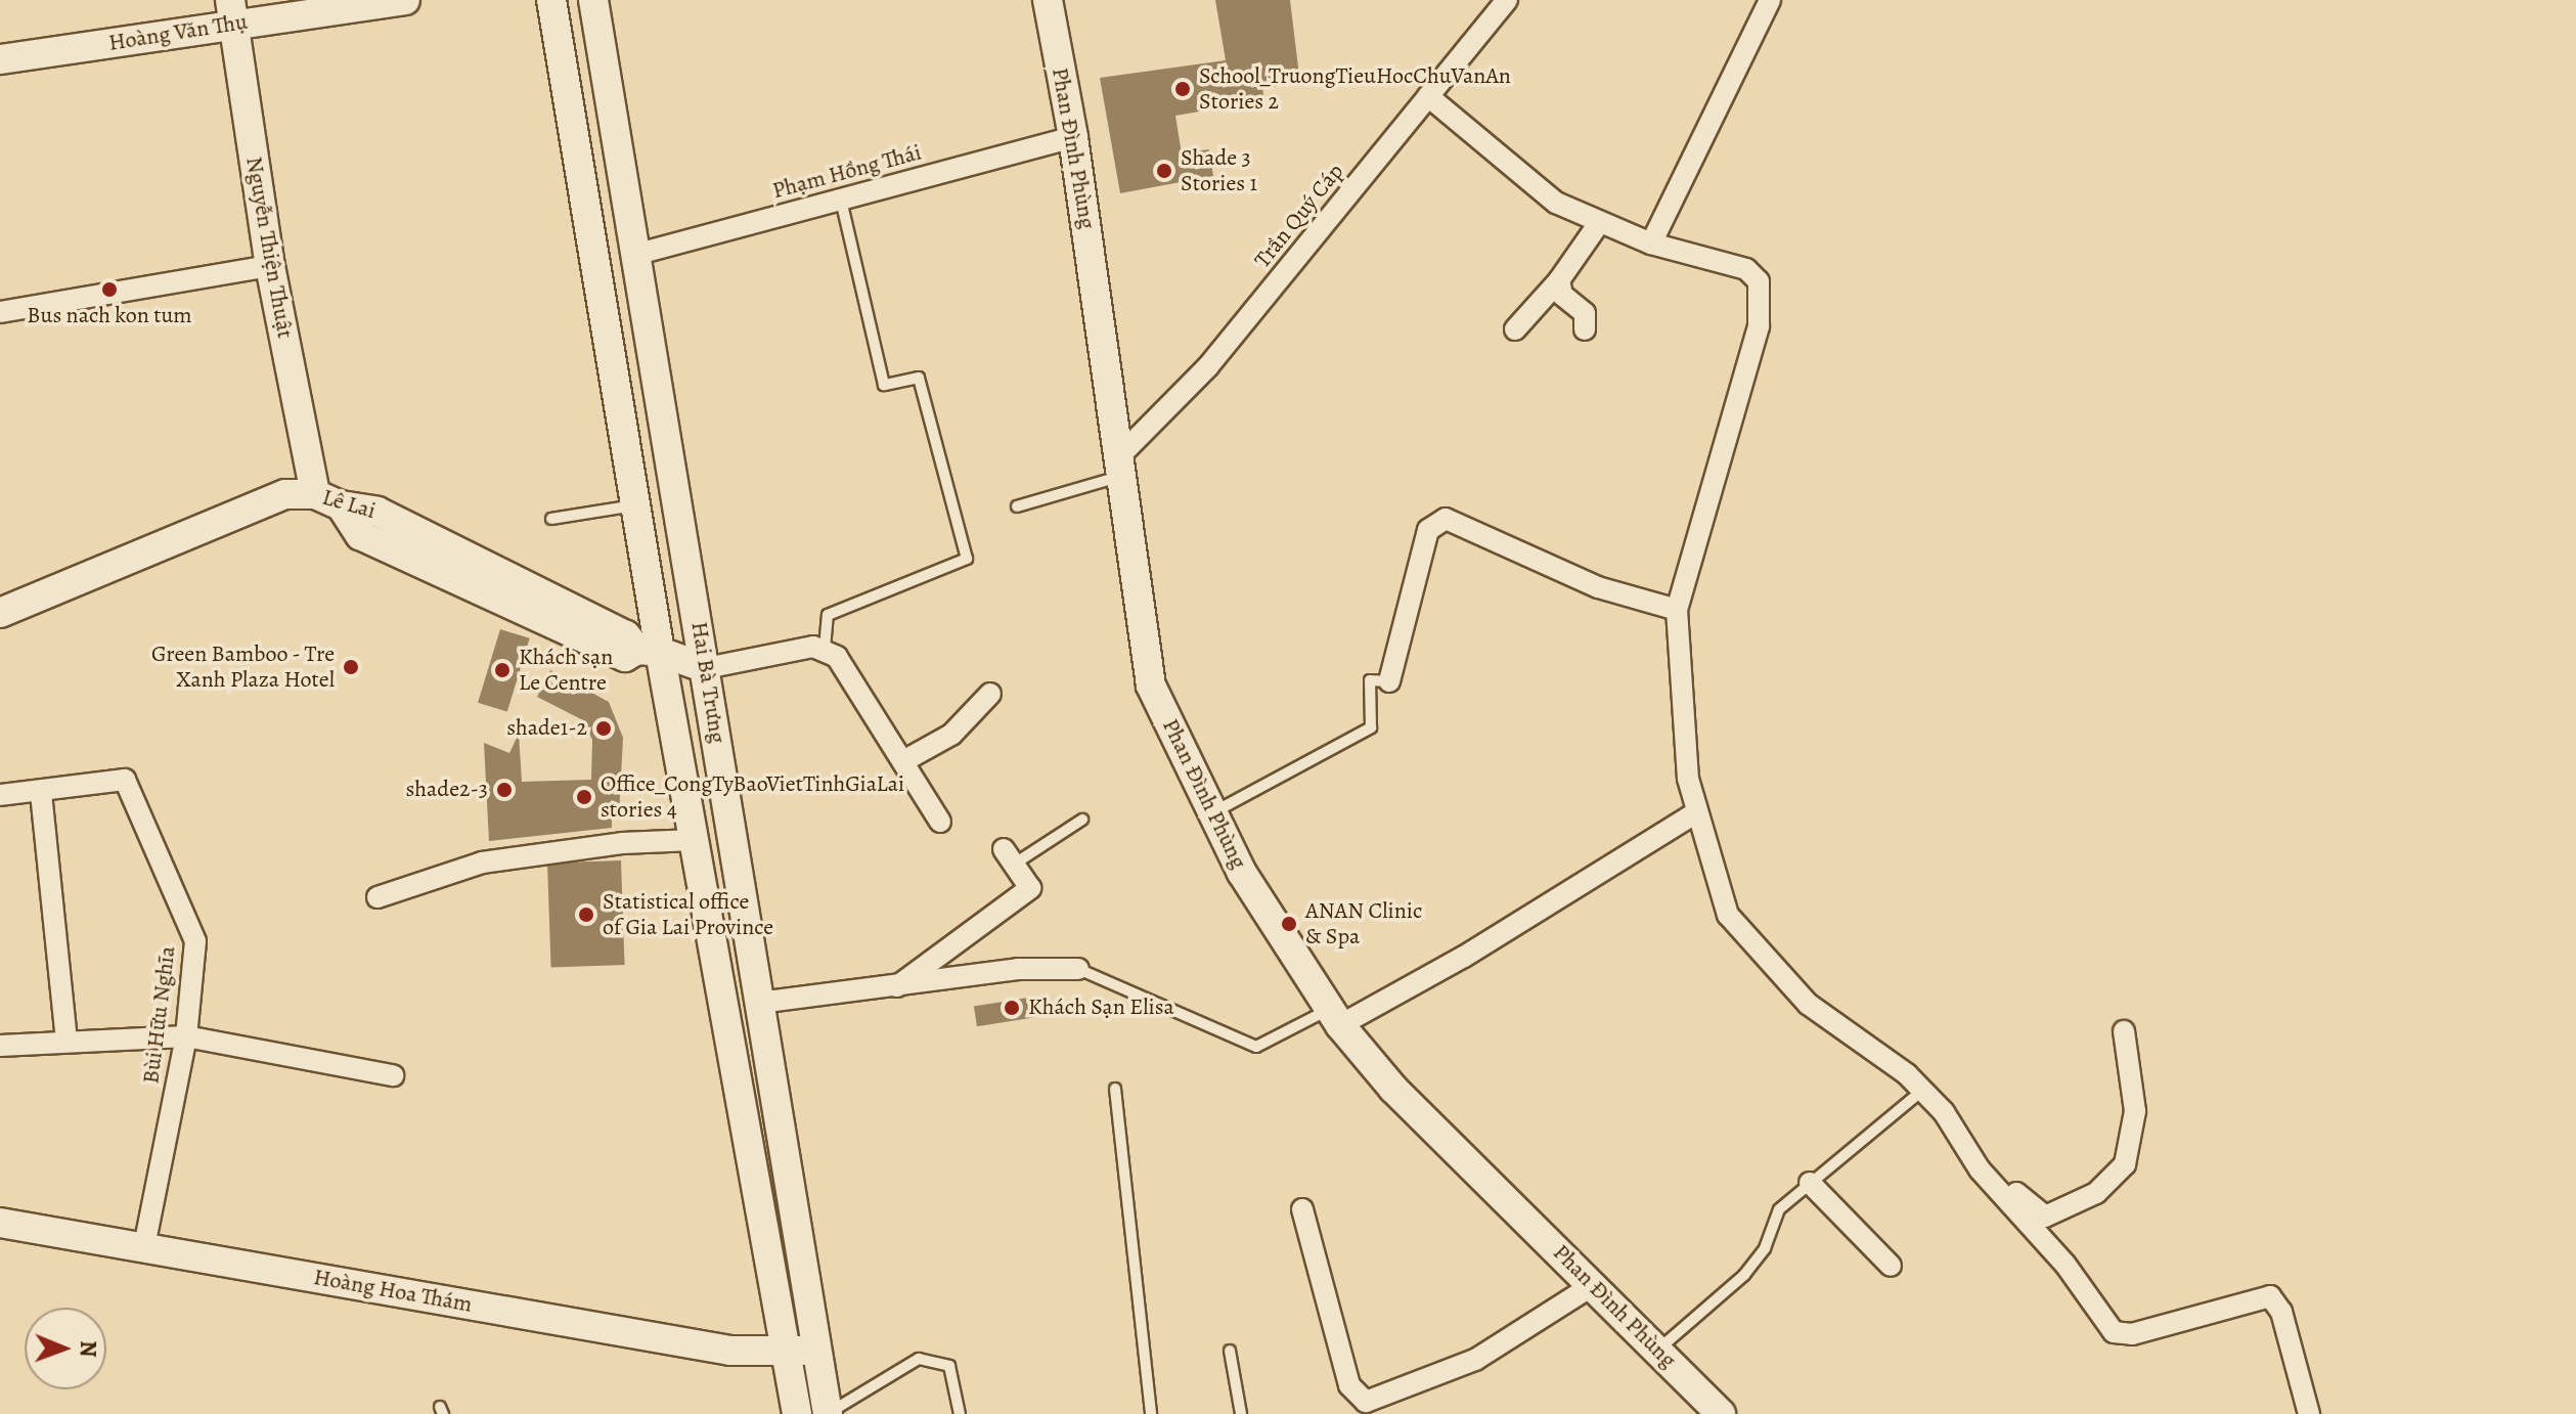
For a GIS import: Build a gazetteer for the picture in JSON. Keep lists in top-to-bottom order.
{
  "streets": {
    "street": [
      "Hoàng Văn Thụ",
      "Phan Đình Phùng",
      "Phạm Hồng Thái",
      "Trần Quý Cáp",
      "Nguyễn Thiện Thuật",
      "Lê Lai",
      "Hai Bà Trưng",
      "Bùi Hữu Nghĩa",
      "Hoàng Hoa Thám"
    ]
  },
  "crossings": [
    ["Hoàng Văn Thụ", "Nguyễn Thiện Thuật"],
    ["Phan Đình Phùng", "Phạm Hồng Thái"],
    ["Phan Đình Phùng", "Trần Quý Cáp"],
    ["Phạm Hồng Thái", "Hai Bà Trưng"],
    ["Nguyễn Thiện Thuật", "Lê Lai"],
    ["Lê Lai", "Hai Bà Trưng"],
    ["Hai Bà Trưng", "Hoàng Hoa Thám"],
    ["Bùi Hữu Nghĩa", "Hoàng Hoa Thám"]
  ],
  "places": [
    "School_TruongTieuHocChuVanAn Stories 2",
    "Shade 3 Stories 1",
    "Bus nach kon tum",
    "Green Bamboo - Tre Xanh Plaza Hotel",
    "Khách sạn Le Centre",
    "shade1-2",
    "shade2-3",
    "Office_CongTyBaoVietTinhGiaLai stories 4",
    "Statistical office of Gia Lai Province",
    "ANAN Clinic & Spa",
    "Khách Sạn Elisa"
  ],
  "north": "right"
}
